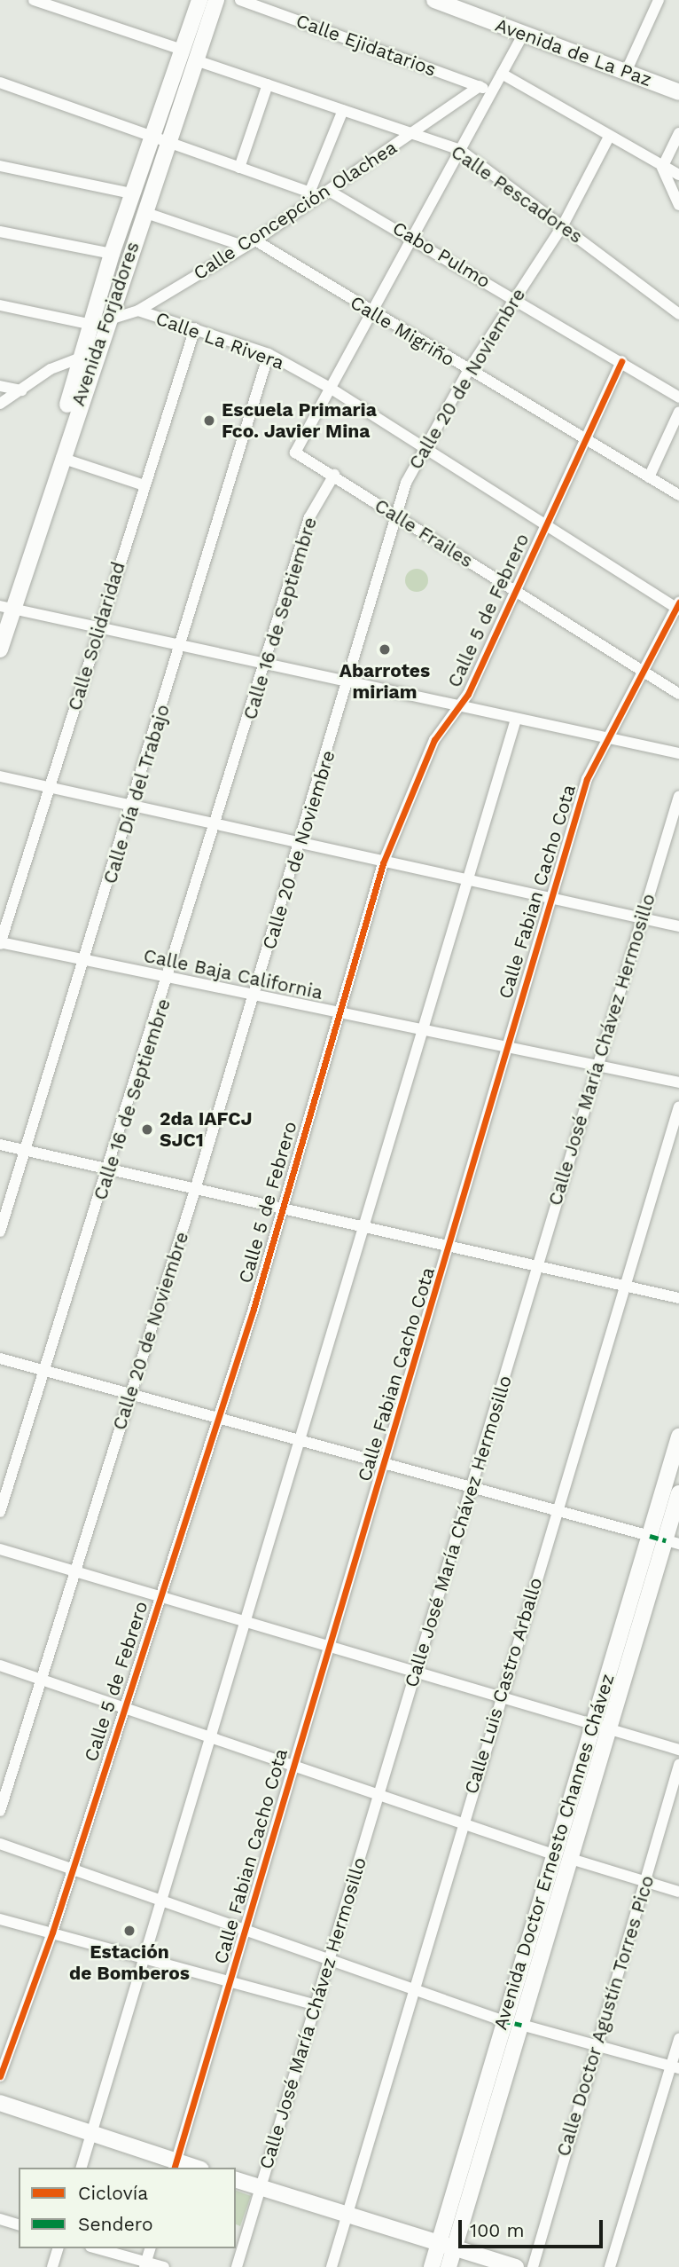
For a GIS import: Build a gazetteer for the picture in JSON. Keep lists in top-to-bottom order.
{
  "streets": {
    "street": [
      "Calle Ejidatarios",
      "Avenida de La Paz",
      "Calle Pescadores",
      "Calle Concepción Olachea",
      "Cabo Pulmo",
      "Avenida Forjadores",
      "Calle Migriño",
      "Calle La Rivera",
      "Calle 20 de Noviembre",
      "Calle Frailes",
      "Calle 5 de Febrero",
      "Calle 16 de Septiembre",
      "Calle Solidaridad",
      "Calle Día del Trabajo",
      "Calle Fabian Cacho Cota",
      "Calle Baja California",
      "Calle José María Chávez Hermosillo",
      "Calle Luis Castro Arballo",
      "Avenida Doctor Ernesto Channes Chávez",
      "Calle Doctor Agustín Torres Pico"
    ]
  },
  "crossings": [
    ["Calle Ejidatarios", "Calle Concepción Olachea"],
    ["Calle Pescadores", "Calle Concepción Olachea"],
    ["Calle Pescadores", "Avenida Forjadores"],
    ["Calle Pescadores", "Calle 20 de Noviembre"],
    ["Calle Concepción Olachea", "Cabo Pulmo"],
    ["Calle Concepción Olachea", "Avenida Forjadores"],
    ["Calle Concepción Olachea", "Calle Migriño"],
    ["Calle Concepción Olachea", "Calle La Rivera"],
    ["Cabo Pulmo", "Avenida Forjadores"],
    ["Cabo Pulmo", "Calle 20 de Noviembre"],
    ["Cabo Pulmo", "Calle 5 de Febrero"],
    ["Calle Migriño", "Calle 20 de Noviembre"],
    ["Calle Migriño", "Calle 5 de Febrero"],
    ["Calle La Rivera", "Calle 20 de Noviembre"],
    ["Calle La Rivera", "Calle Frailes"],
    ["Calle La Rivera", "Calle 5 de Febrero"],
    ["Calle La Rivera", "Calle Solidaridad"],
    ["Calle La Rivera", "Calle Día del Trabajo"],
    ["Calle La Rivera", "Calle Fabian Cacho Cota"],
    ["Calle 20 de Noviembre", "Calle Frailes"],
    ["Calle 20 de Noviembre", "Calle Baja California"],
    ["Calle Frailes", "Calle 5 de Febrero"],
    ["Calle Frailes", "Calle 16 de Septiembre"],
    ["Calle Frailes", "Calle Fabian Cacho Cota"],
    ["Calle 5 de Febrero", "Calle Baja California"],
    ["Calle 16 de Septiembre", "Calle Baja California"],
    ["Calle Solidaridad", "Calle Baja California"],
    ["Calle Día del Trabajo", "Calle Baja California"],
    ["Calle Fabian Cacho Cota", "Calle Baja California"],
    ["Calle Baja California", "Calle José María Chávez Hermosillo"]
  ],
  "places": [
    "Escuela Primaria Fco. Javier Mina",
    "Abarrotes miriam",
    "2da IAFCJ SJC1",
    "Estación de Bomberos"
  ],
  "legend": ["Ciclovía", "Sendero"],
  "scale_bar": "100 m"
}
